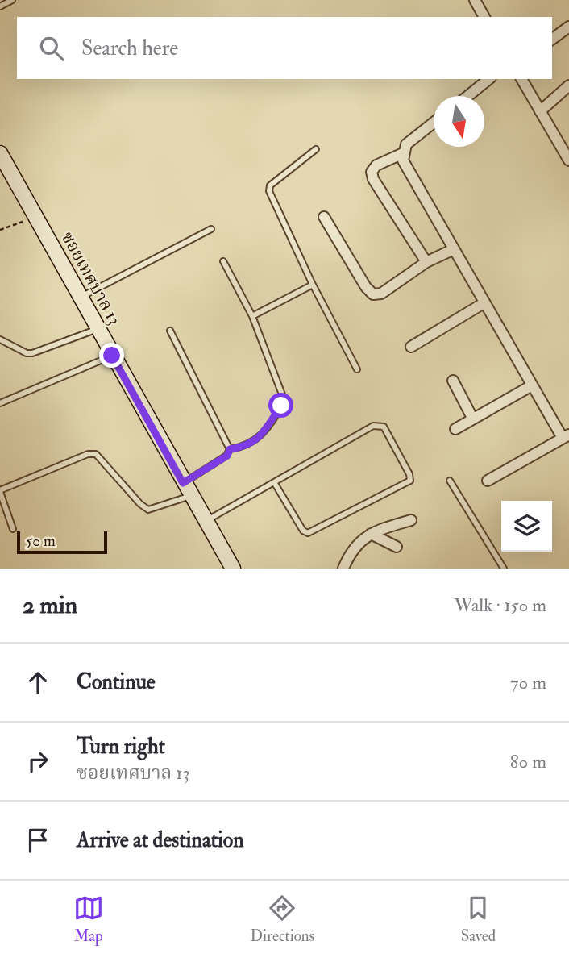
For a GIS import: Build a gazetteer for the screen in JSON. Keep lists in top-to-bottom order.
{
  "streets": {
    "street": ["ซอยเทศบาล 13"]
  },
  "scale_bar": "50 m",
  "north": "bottom",
  "page": {
    "search": "Search here",
    "scale": "50 m",
    "heading": ["2 min", "Walk · 150 m"],
    "list": [
      ["Continue", "70 m"],
      ["Turn right", "ซอยเทศบาล 13", "80 m"],
      "Arrive at destination"
    ],
    "nav": ["Map", "Directions", "Saved"]
  }
}
